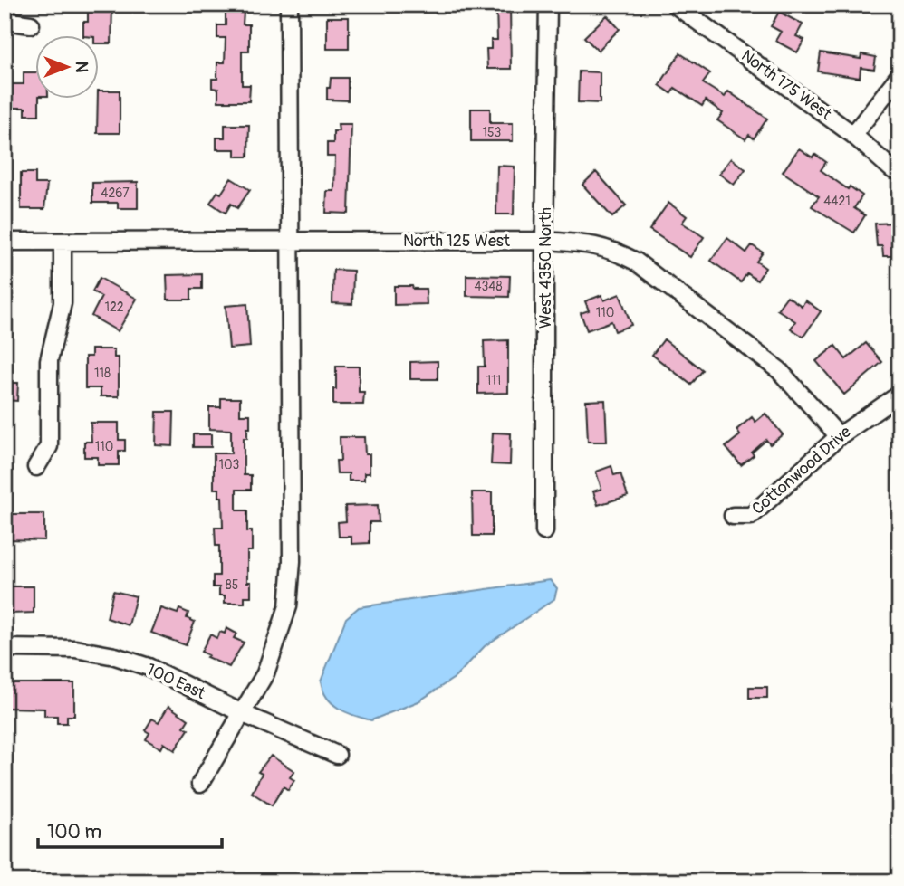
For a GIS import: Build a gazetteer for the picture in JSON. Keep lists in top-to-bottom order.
{
  "streets": {
    "street": [
      "North 175 West",
      "North 125 West",
      "West 4350 North",
      "Cottonwood Drive",
      "100 East"
    ]
  },
  "crossings": [
    ["North 125 West", "West 4350 North"],
    ["North 125 West", "Cottonwood Drive"]
  ],
  "house_numbers": [
    "153",
    "4267",
    "4421",
    "4348",
    "122",
    "110",
    "118",
    "111",
    "110",
    "103",
    "85"
  ],
  "scale_bar": "100 m",
  "north": "right"
}
